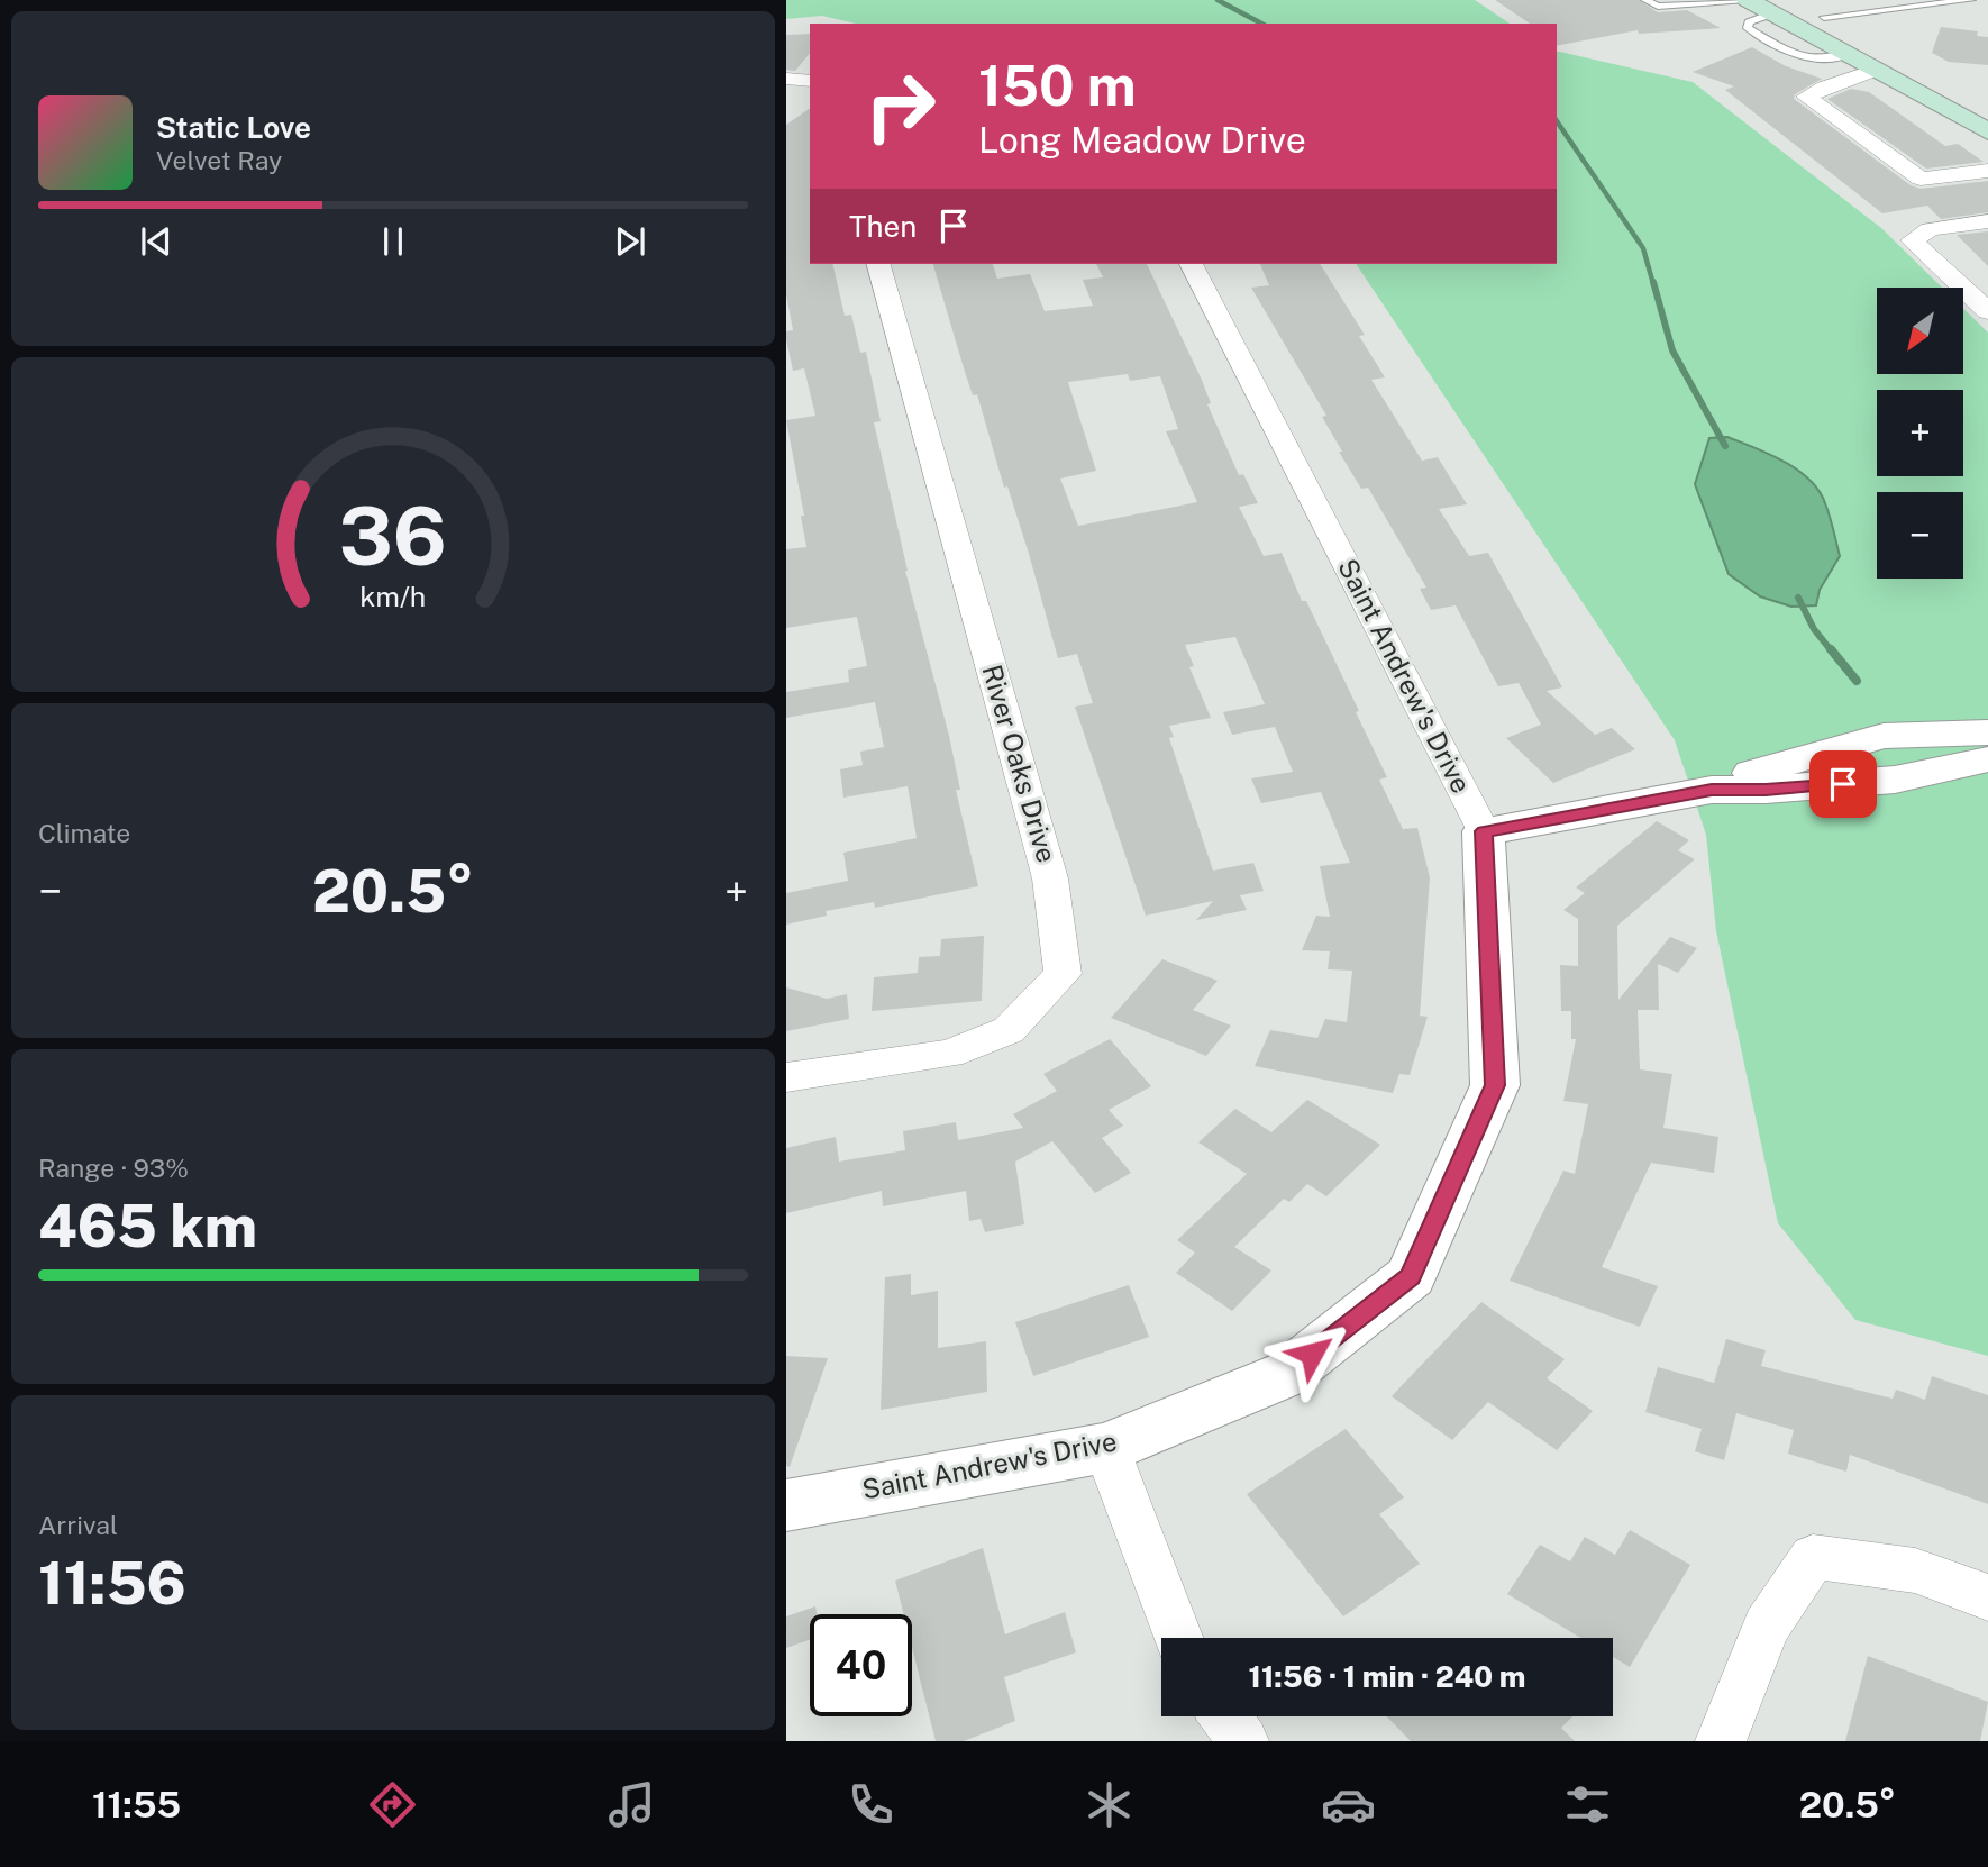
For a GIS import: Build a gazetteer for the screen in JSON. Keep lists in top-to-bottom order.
{
  "streets": {
    "street": ["Saint Andrew's Drive", "River Oaks Drive"]
  },
  "north": "bottom left",
  "page": {
    "turn": ["150 m", "Long Meadow Drive"],
    "song": ["Static Love", "Velvet Ray"],
    "then": "Then",
    "map_buttons": ["+", "−"],
    "tile": [
      "Climate",
      ["Range · 93%", "465 km"],
      ["Arrival", "11:56"]
    ],
    "heat": ["−", "20.5°", "+"],
    "limit": "40",
    "trip": "11:56 · 1 min · 240 m",
    "tabs": ["11:55", "20.5°"],
    "gauge": ["36", "km/h"]
  }
}
